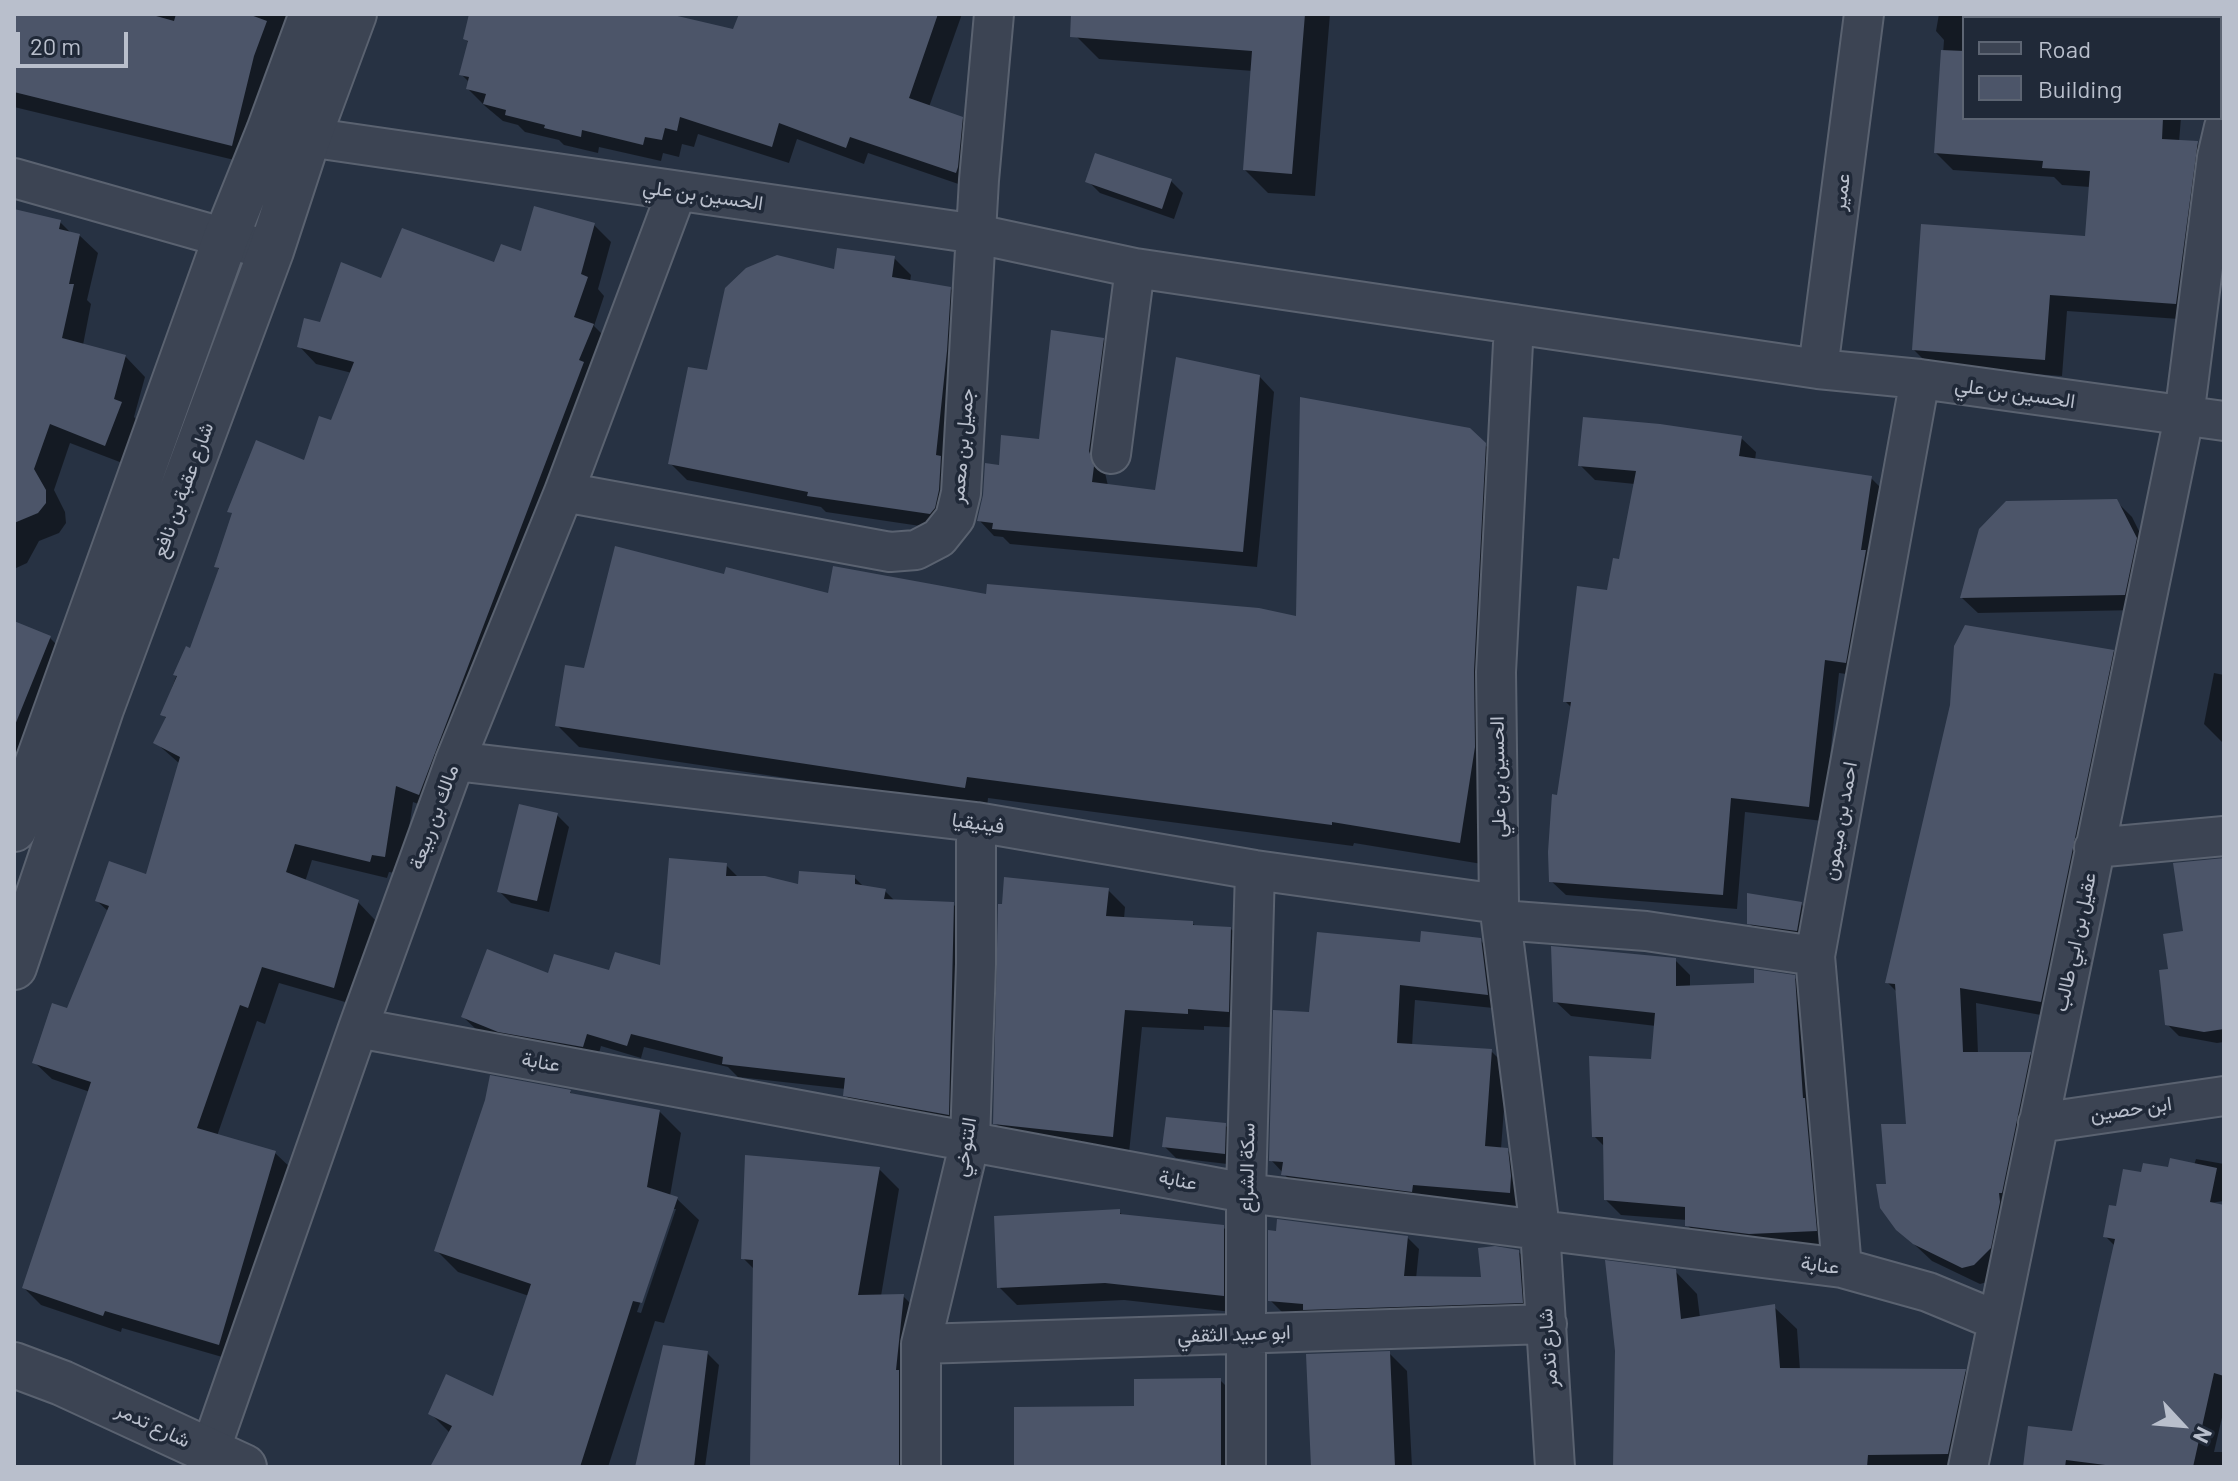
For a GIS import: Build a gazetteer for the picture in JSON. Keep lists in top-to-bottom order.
{
  "streets": {
    "street": [
      "عمير",
      "الحسين بن علي",
      "جميل بن معمر",
      "شارع عقبة بن نافع",
      "مالك بن ربيعة",
      "احمد بن ميمون",
      "فينيقيا",
      "عقيل بن ابي طالب",
      "عنابة",
      "ابن حصين",
      "التنوخي",
      "سكة الشراع",
      "ابو عبيد الثقفي",
      "شارع تدمر"
    ]
  },
  "crossings": [
    ["عمير", "الحسين بن علي"],
    ["الحسين بن علي", "جميل بن معمر"],
    ["الحسين بن علي", "شارع عقبة بن نافع"],
    ["الحسين بن علي", "مالك بن ربيعة"],
    ["الحسين بن علي", "احمد بن ميمون"],
    ["الحسين بن علي", "فينيقيا"],
    ["الحسين بن علي", "عقيل بن ابي طالب"],
    ["الحسين بن علي", "عنابة"],
    ["الحسين بن علي", "شارع تدمر"],
    ["جميل بن معمر", "مالك بن ربيعة"],
    ["مالك بن ربيعة", "فينيقيا"],
    ["مالك بن ربيعة", "عنابة"],
    ["مالك بن ربيعة", "شارع تدمر"],
    ["احمد بن ميمون", "فينيقيا"],
    ["احمد بن ميمون", "عنابة"],
    ["فينيقيا", "التنوخي"],
    ["فينيقيا", "سكة الشراع"],
    ["عقيل بن ابي طالب", "عنابة"],
    ["عقيل بن ابي طالب", "ابن حصين"],
    ["عنابة", "التنوخي"],
    ["عنابة", "سكة الشراع"],
    ["عنابة", "شارع تدمر"],
    ["التنوخي", "ابو عبيد الثقفي"],
    ["سكة الشراع", "ابو عبيد الثقفي"],
    ["ابو عبيد الثقفي", "شارع تدمر"]
  ],
  "legend": ["Road", "Building"],
  "scale_bar": "20 m",
  "north": "bottom right"
}
